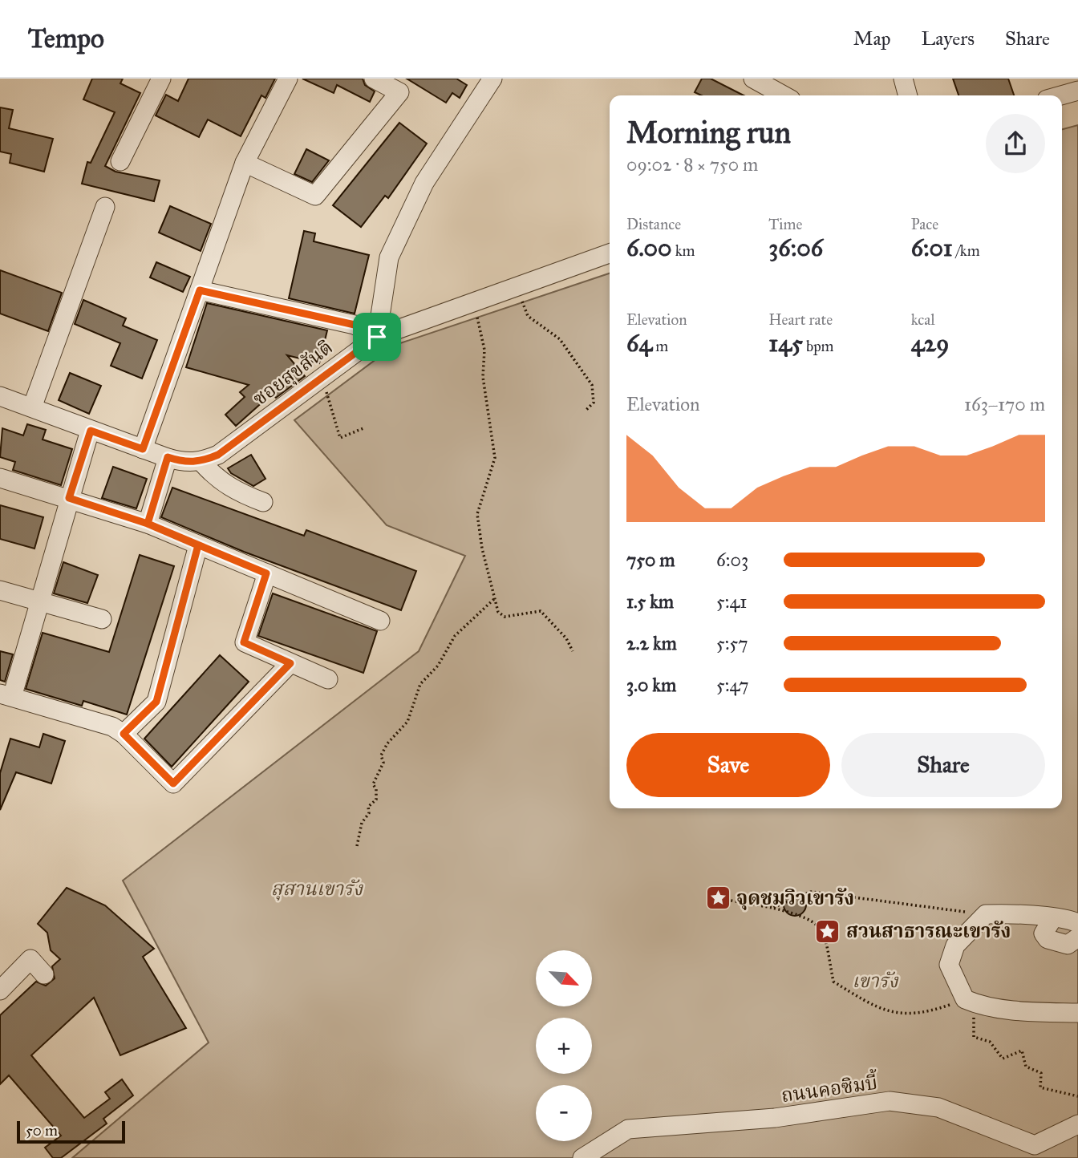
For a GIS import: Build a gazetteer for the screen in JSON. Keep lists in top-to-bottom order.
{
  "streets": {
    "street": ["ซอยสุขสันติ", "ถนนคอซิมบี้"]
  },
  "parks": ["สุสานเขารัง", "เขารัง"],
  "places": {
    "place": ["จุดชมวิวเขารัง", "สวนสาธารณะเขารัง"]
  },
  "scale_bar": "50 m",
  "north": "bottom right",
  "page": {
    "header": "Tempo",
    "nav": ["Map", "Layers", "Share"],
    "heading": ["Morning run", "09:02 · 8 × 750 m"],
    "stats": [
      ["Distance", "6.00 km"],
      ["Time", "36:06"],
      ["Pace", "6:01 /km"],
      ["Elevation", "64 m"],
      ["Heart rate", "145 bpm"],
      ["kcal", "429"]
    ],
    "chart": ["Elevation", "163–170 m"],
    "list": [
      {
        "name": "750 m",
        "note": "6:03"
      },
      {
        "name": "1.5 km",
        "note": "5:41"
      },
      {
        "name": "2.2 km",
        "note": "5:57"
      },
      {
        "name": "3.0 km",
        "note": "5:47"
      }
    ],
    "buttons": ["Save", "Share"],
    "map_buttons": ["+", "−"],
    "scale": "50 m"
  }
}
